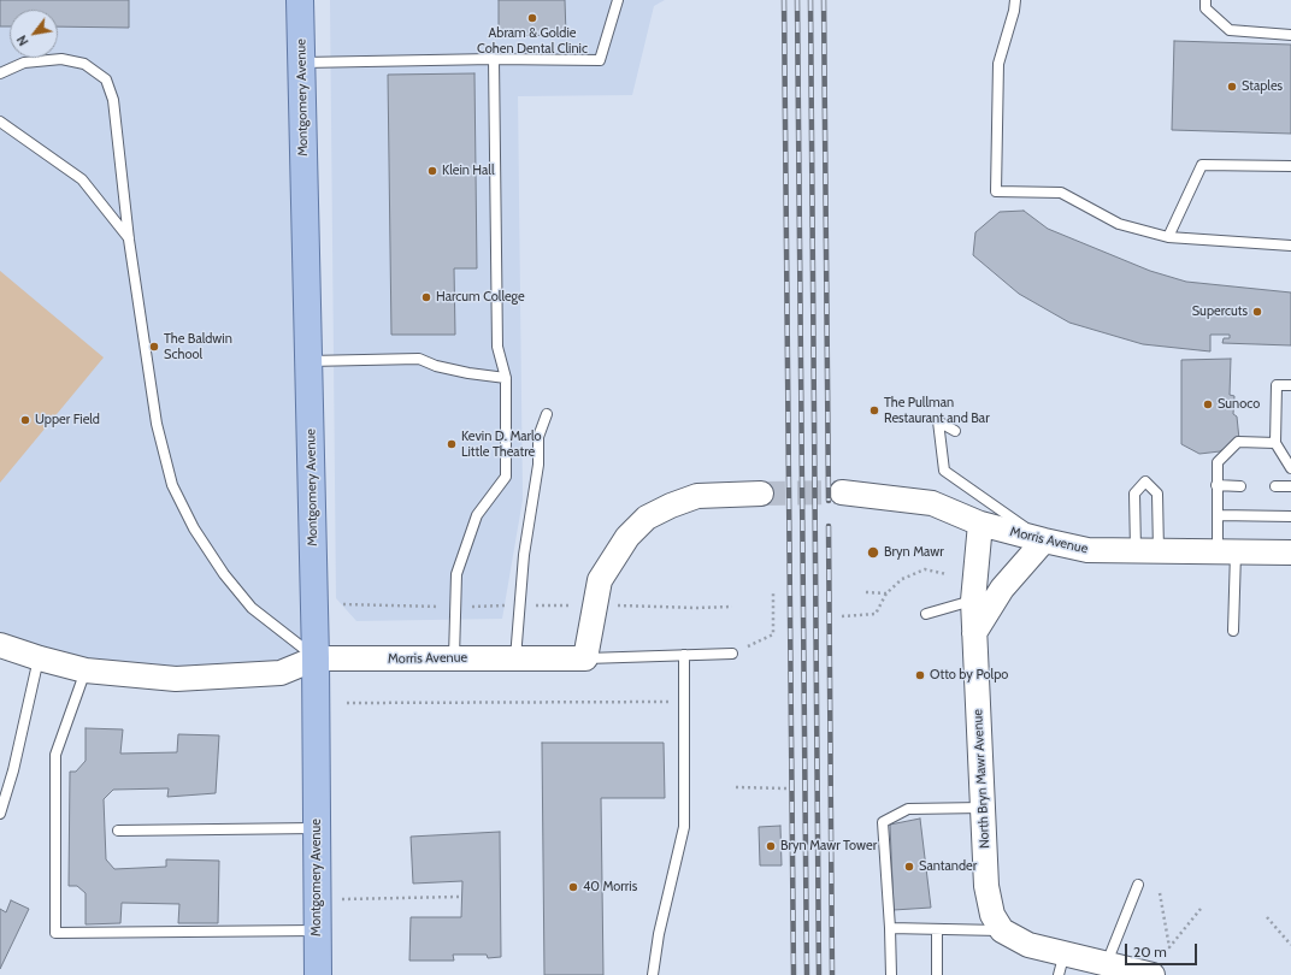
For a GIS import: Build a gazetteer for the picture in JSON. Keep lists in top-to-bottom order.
{
  "streets": {
    "main road": ["Montgomery Avenue"],
    "street": ["Morris Avenue", "North Bryn Mawr Avenue"]
  },
  "crossings": [
    ["Montgomery Avenue", "Morris Avenue"],
    ["Morris Avenue", "North Bryn Mawr Avenue"]
  ],
  "places": [
    "Abram & Goldie Cohen Dental Clinic",
    "Staples",
    "Klein Hall",
    "Harcum College",
    "Supercuts",
    "The Baldwin School",
    "Sunoco",
    "The Pullman Restaurant and Bar",
    "Upper Field",
    "Kevin D. Marlo Little Theatre",
    "Bryn Mawr",
    "Otto by Polpo",
    "Bryn Mawr Tower",
    "Santander",
    "40 Morris"
  ],
  "scale_bar": "20 m",
  "north": "bottom left"
}
